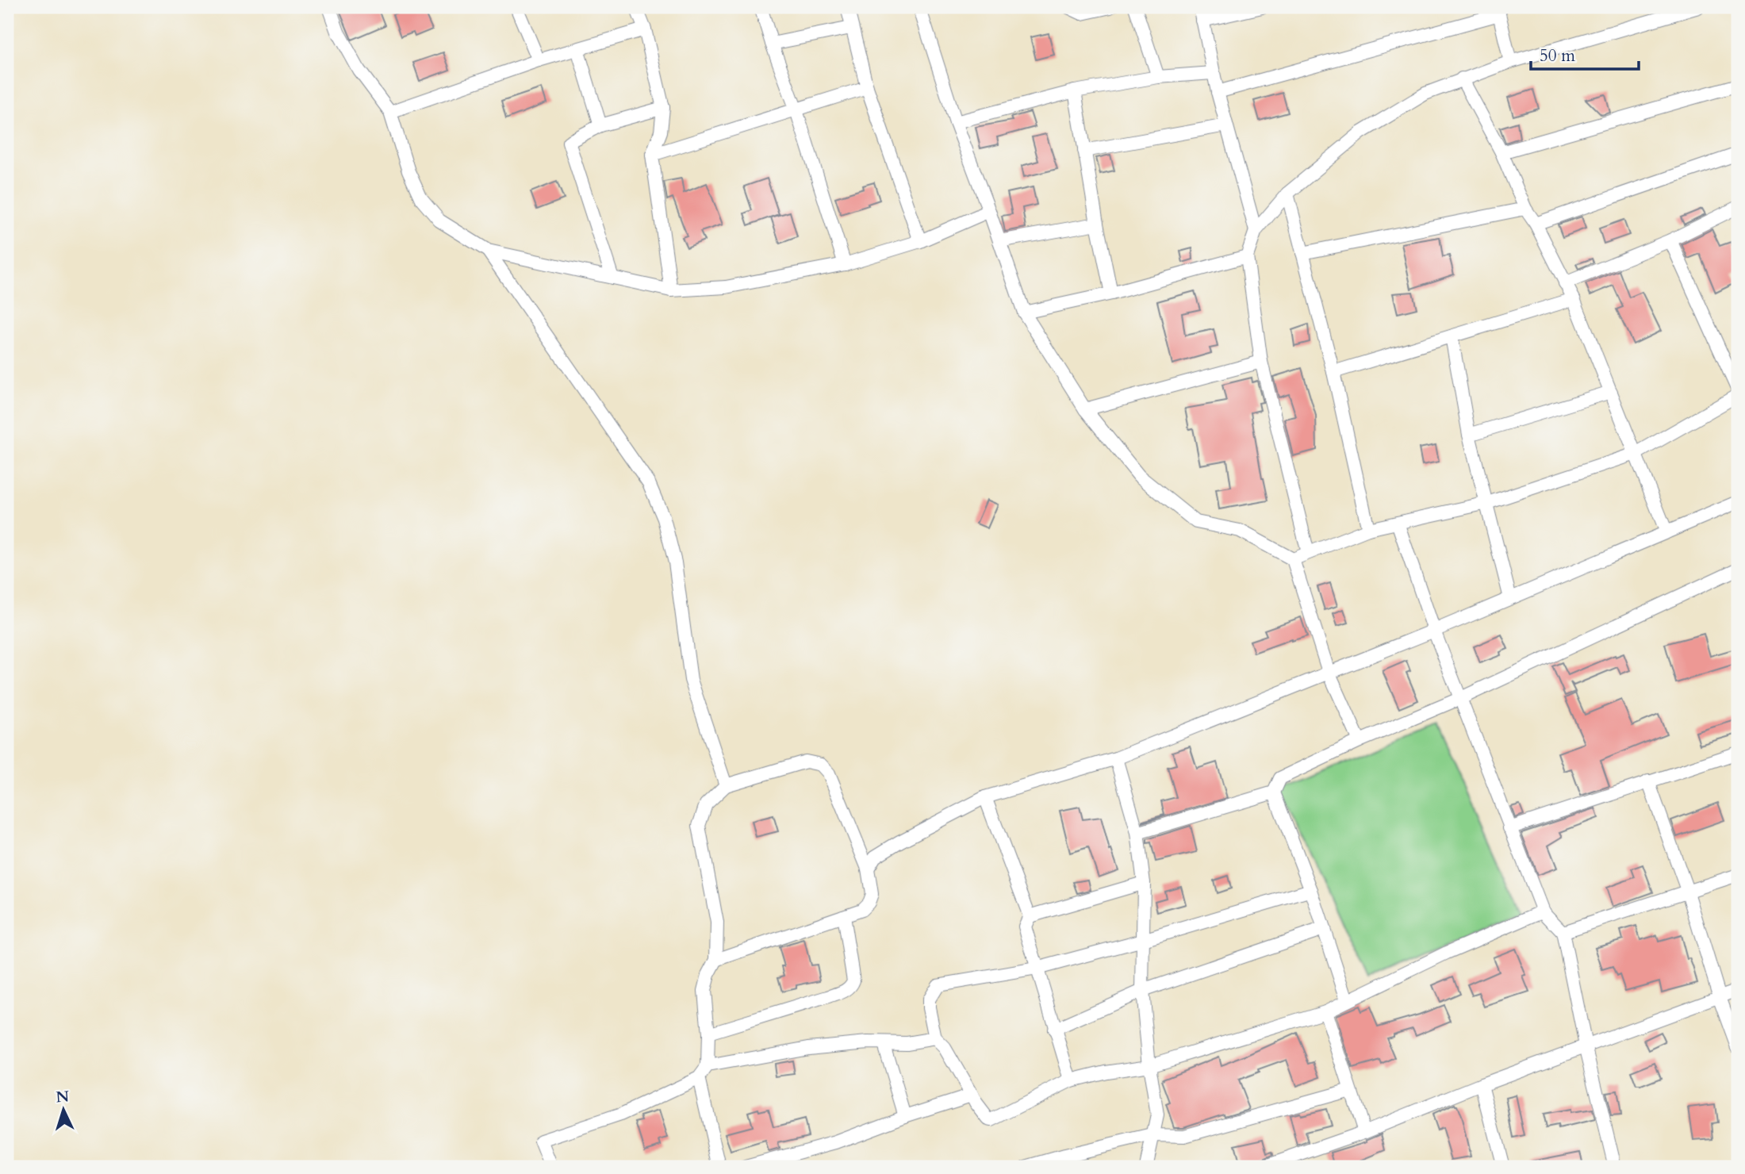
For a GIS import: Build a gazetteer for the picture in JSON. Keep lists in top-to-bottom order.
{
  "scale_bar": "50 m",
  "north": "top"
}
